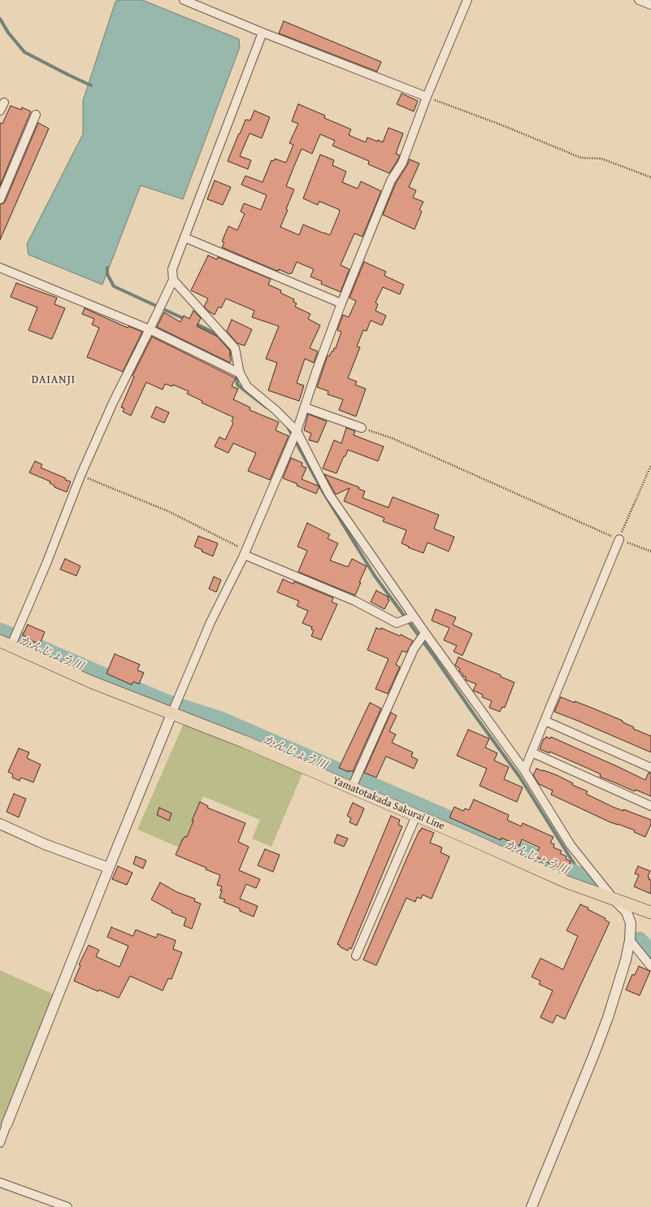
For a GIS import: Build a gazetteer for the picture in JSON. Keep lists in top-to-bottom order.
{
  "streets": {
    "main road": ["Yamatotakada Sakurai Line"]
  },
  "districts": ["DAIANJI"],
  "water": ["かんじょう川"]
}
